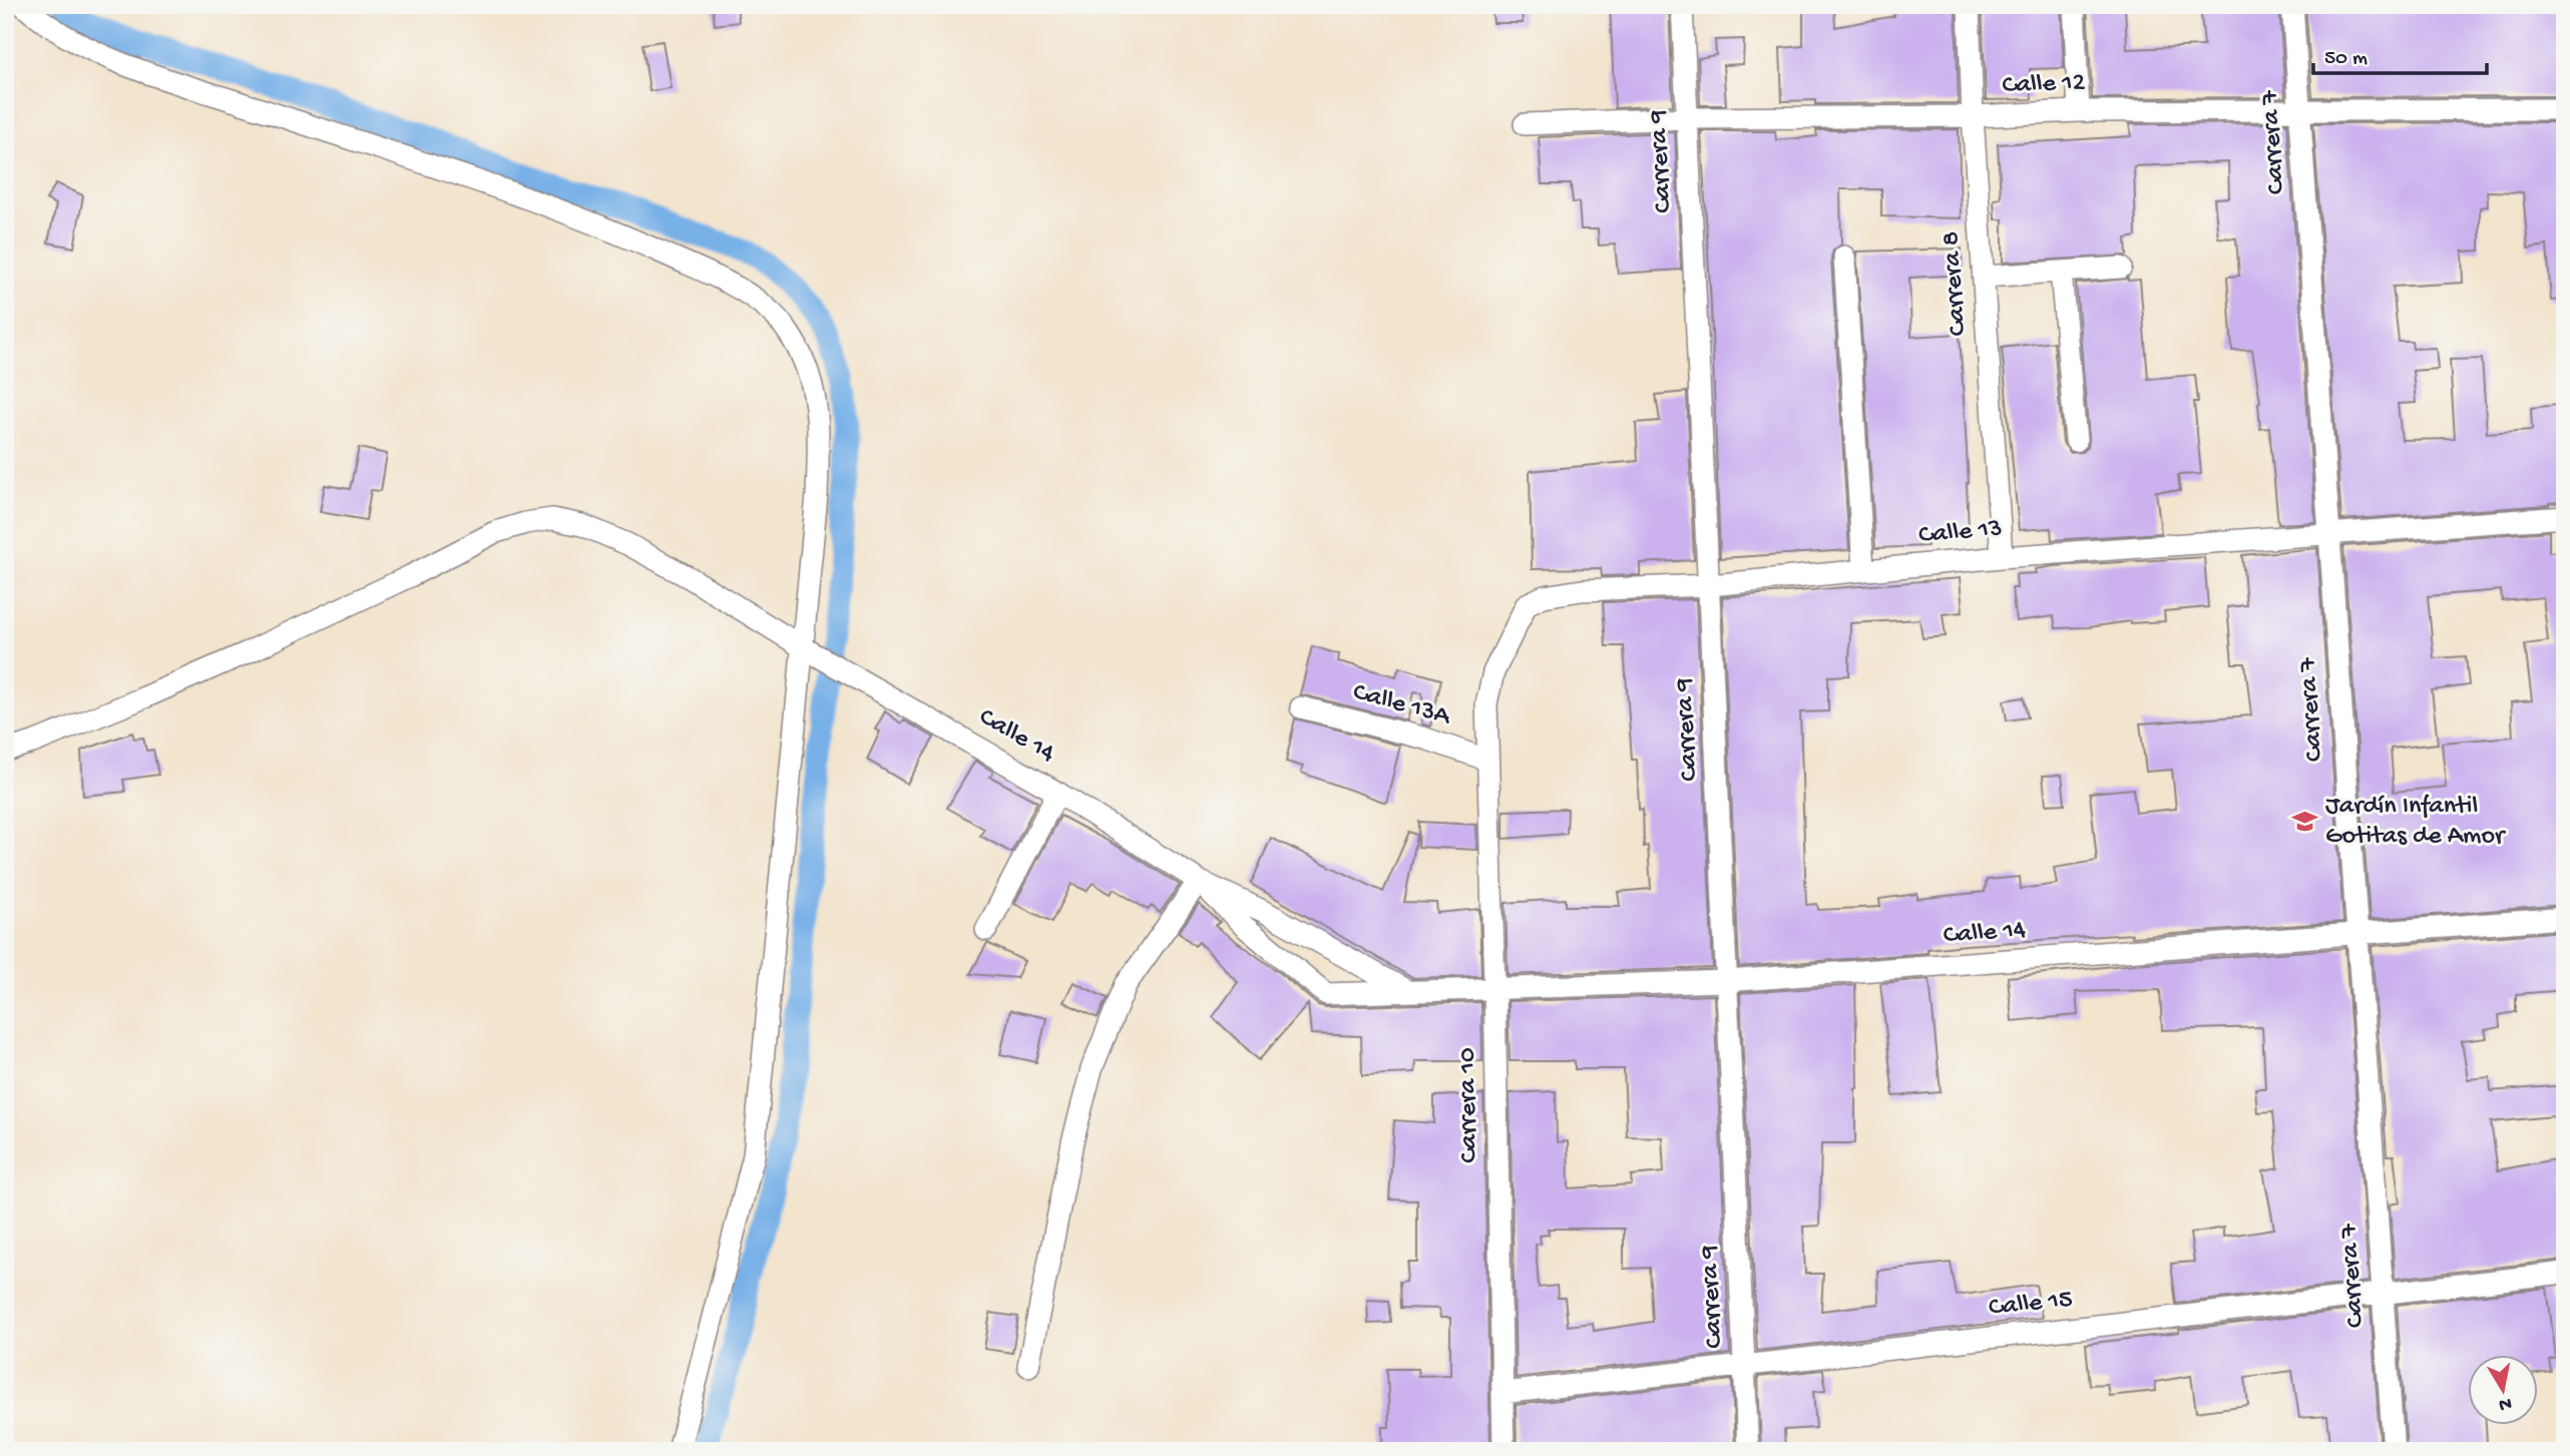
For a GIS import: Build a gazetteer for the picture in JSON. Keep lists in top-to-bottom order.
{
  "streets": {
    "street": [
      "Calle 12",
      "Carrera 7",
      "Carrera 9",
      "Carrera 8",
      "Calle 13",
      "Calle 13A",
      "Calle 14",
      "Carrera 10",
      "Calle 15"
    ]
  },
  "crossings": [
    ["Calle 12", "Carrera 7"],
    ["Calle 12", "Carrera 9"],
    ["Calle 12", "Carrera 8"],
    ["Carrera 7", "Calle 13"],
    ["Carrera 7", "Calle 14"],
    ["Carrera 7", "Calle 15"],
    ["Carrera 9", "Calle 13"],
    ["Carrera 9", "Calle 14"],
    ["Carrera 9", "Calle 15"],
    ["Carrera 8", "Calle 13"],
    ["Calle 13", "Calle 13A"],
    ["Calle 13", "Carrera 10"],
    ["Calle 13A", "Carrera 10"],
    ["Calle 14", "Carrera 10"],
    ["Carrera 10", "Calle 15"]
  ],
  "places": {
    "school or university": ["Jardín Infantil Gotitas de Amor"]
  },
  "scale_bar": "50 m",
  "north": "bottom"
}
